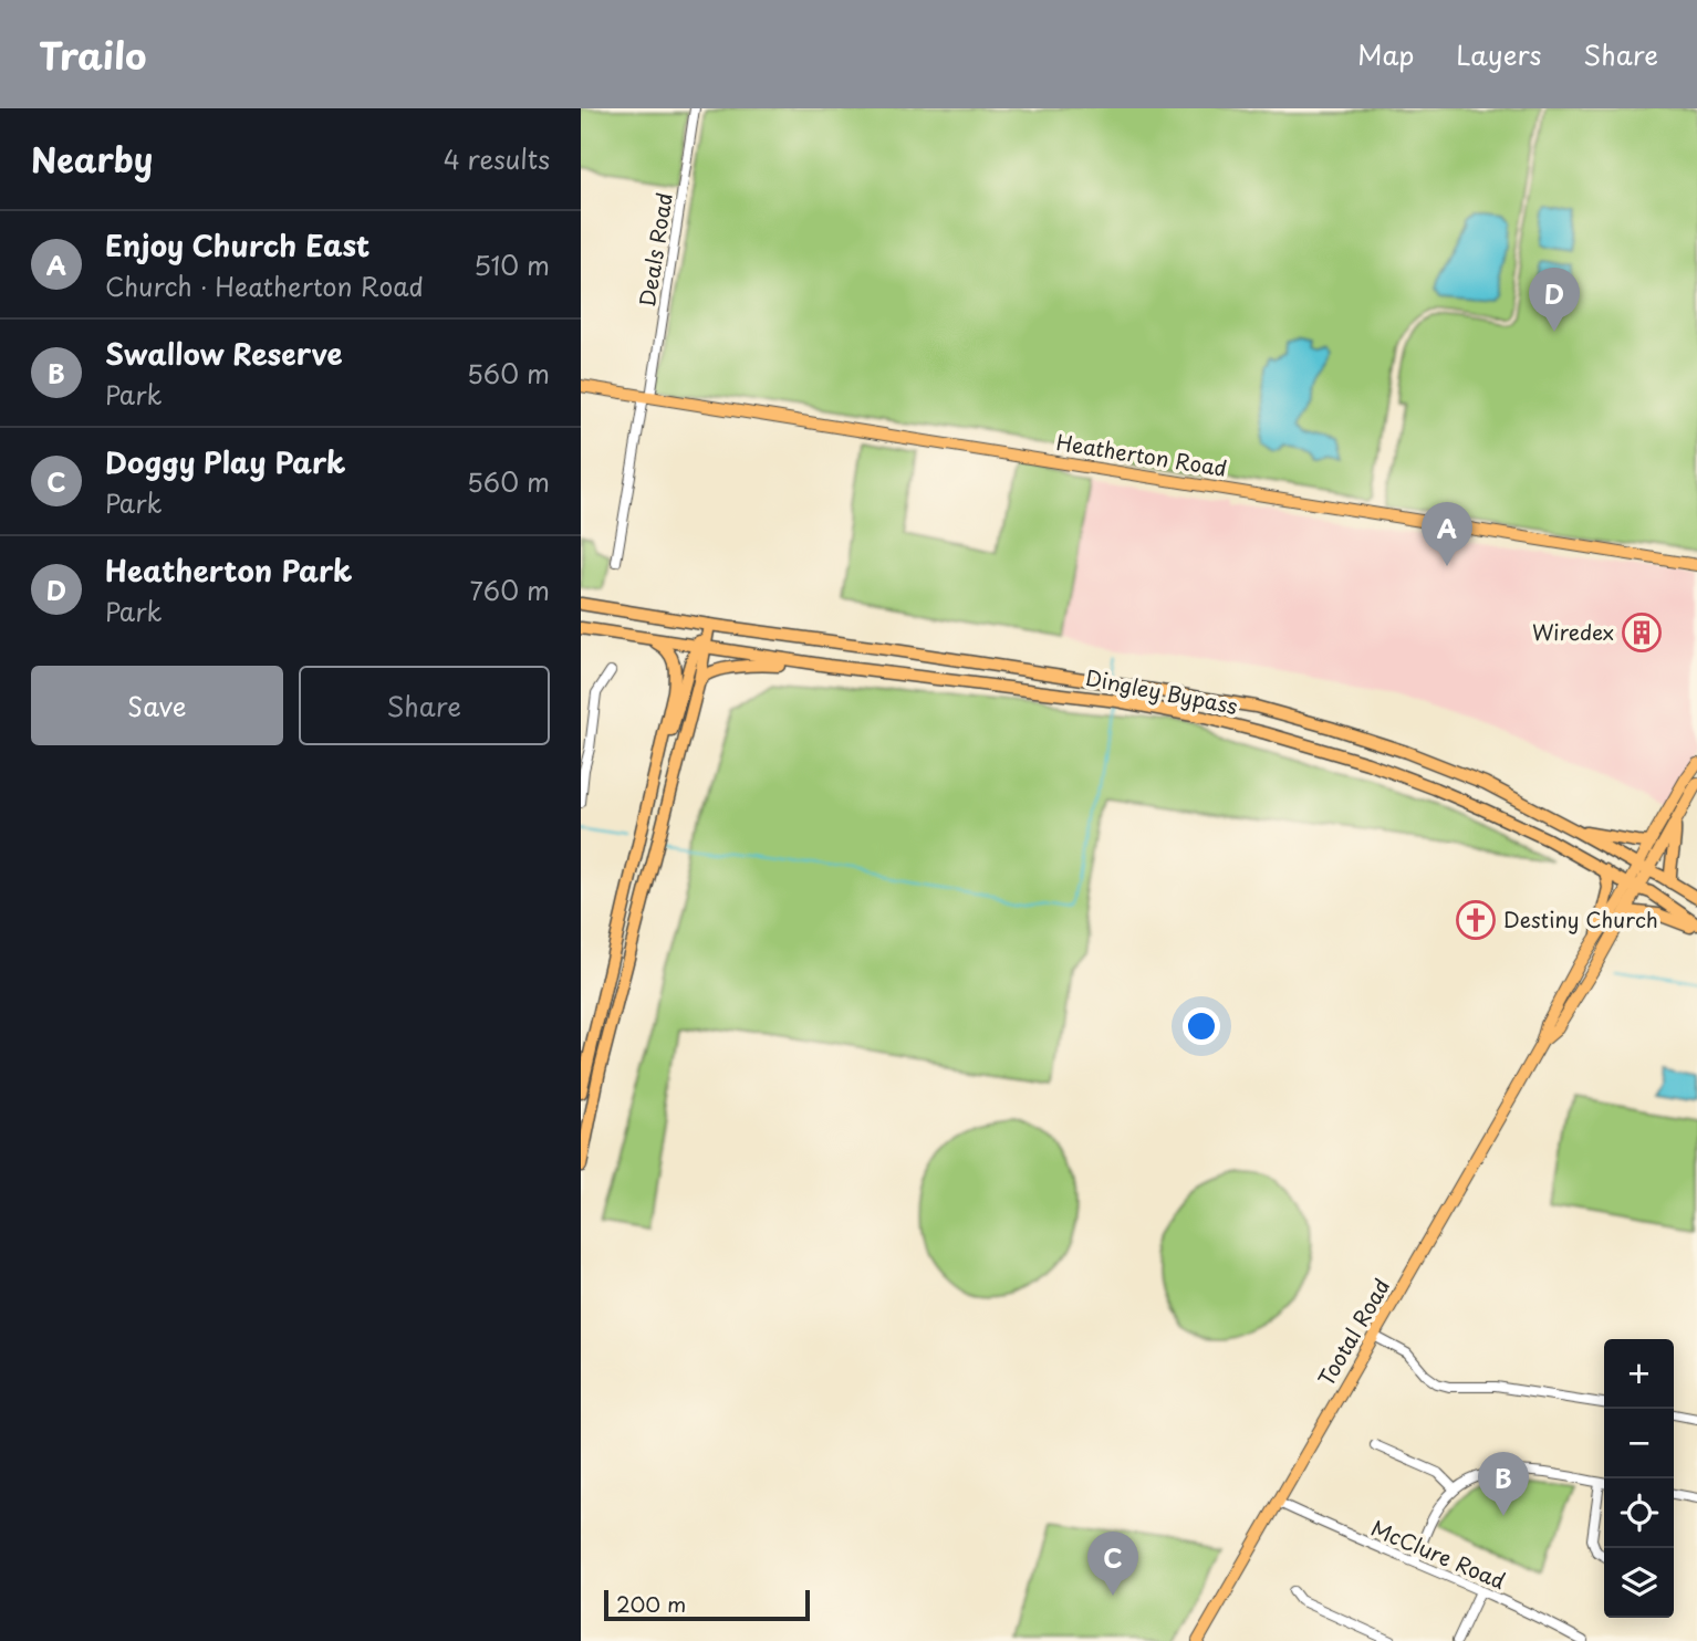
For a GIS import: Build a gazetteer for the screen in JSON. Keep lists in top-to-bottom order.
{
  "streets": {
    "highway": ["Dingley Bypass"],
    "main road": ["Heatherton Road", "Tootal Road"],
    "street": ["Deals Road", "McClure Road"]
  },
  "crossings": [
    ["Deals Road", "Heatherton Road"],
    ["Dingley Bypass", "Tootal Road"],
    ["Tootal Road", "McClure Road"]
  ],
  "places": {
    "building": ["Wiredex"],
    "church": ["Destiny Church"]
  },
  "scale_bar": "200 m",
  "page": {
    "header": "Trailo",
    "nav": ["Map", "Layers", "Share"],
    "heading": ["Nearby", "4 results"],
    "list": [
      {
        "mark": "A",
        "name": "Enjoy Church East",
        "note": "Church · Heatherton Road",
        "value": "510 m"
      },
      {
        "mark": "B",
        "name": "Swallow Reserve",
        "note": "Park",
        "value": "560 m"
      },
      {
        "mark": "C",
        "name": "Doggy Play Park",
        "note": "Park",
        "value": "560 m"
      },
      {
        "mark": "D",
        "name": "Heatherton Park",
        "note": "Park",
        "value": "760 m"
      }
    ],
    "pins": [
      "D",
      "A",
      "B",
      "C"
    ],
    "buttons": ["Save", "Share"],
    "map_buttons": ["+", "−"],
    "scale": "200 m"
  }
}
